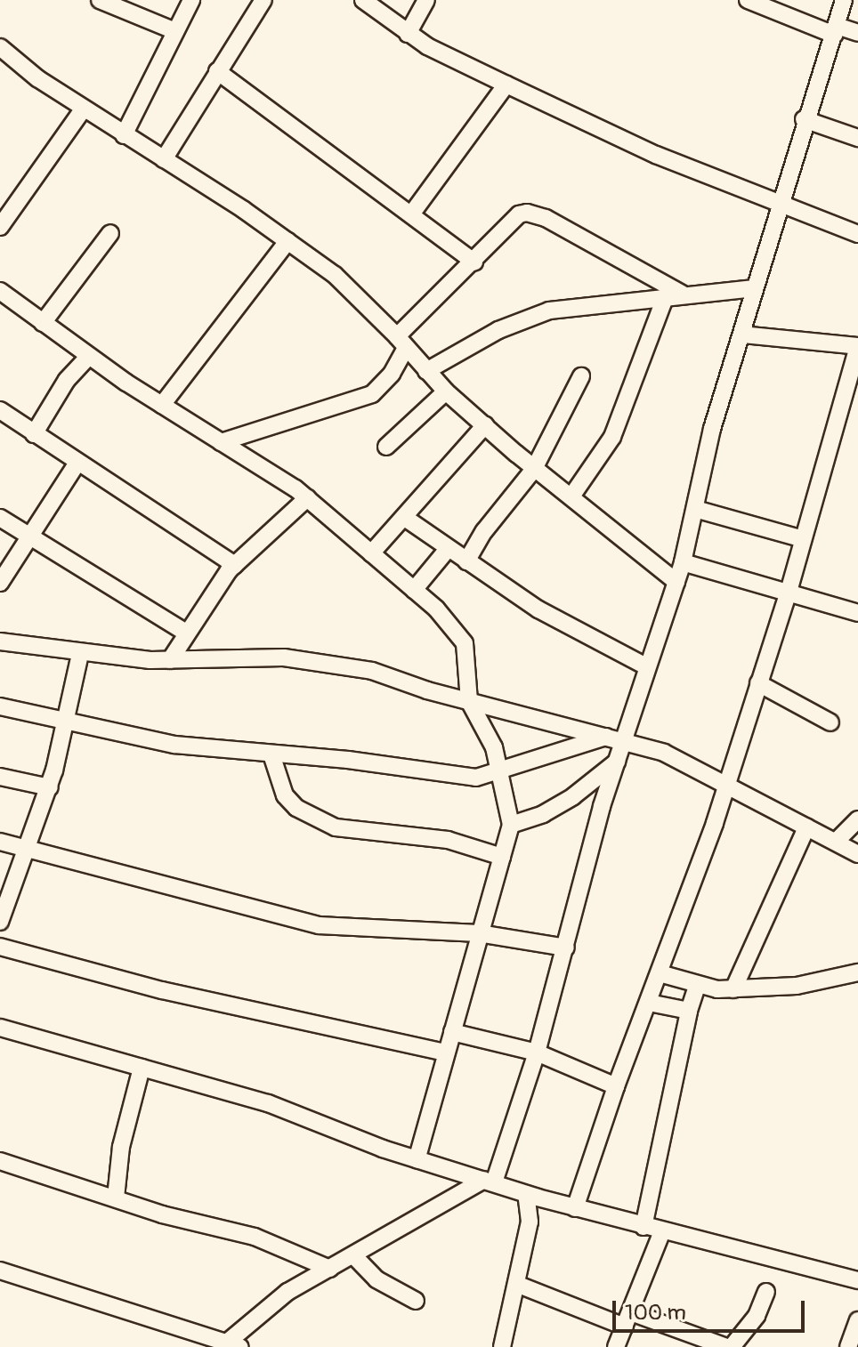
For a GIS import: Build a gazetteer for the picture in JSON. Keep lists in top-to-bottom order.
{
  "scale_bar": "100 m"
}
